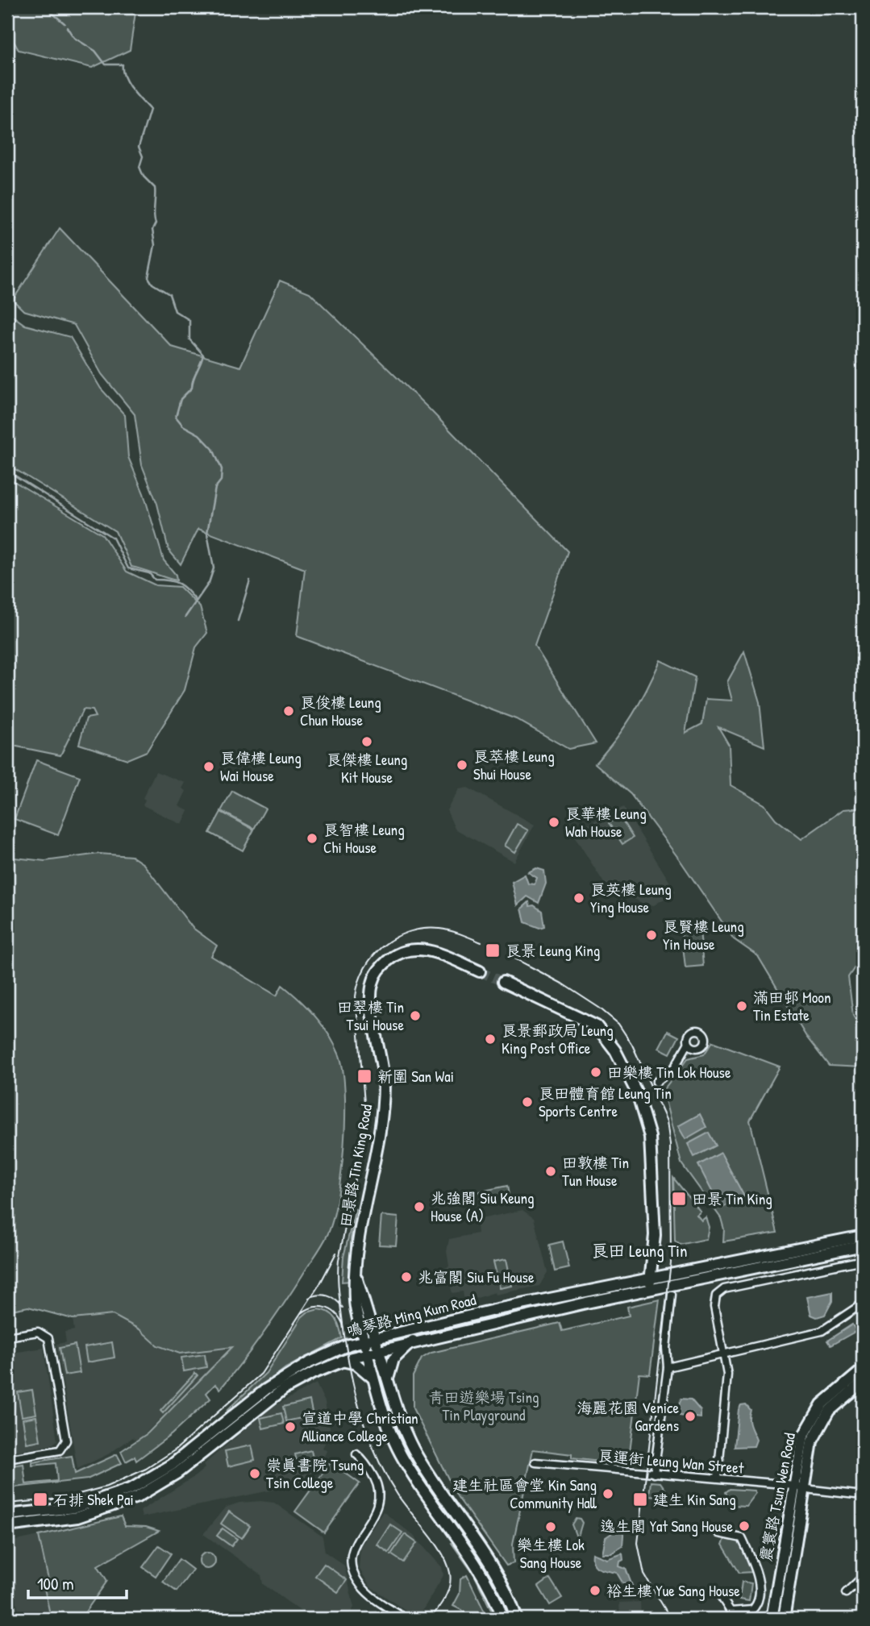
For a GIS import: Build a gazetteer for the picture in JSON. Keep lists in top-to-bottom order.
{
  "streets": {
    "main road": ["田景路 Tin King Road", "鳴琴路 Ming Kum Road", "震寰路 Tsun Wen Road"],
    "street": ["良運街 Leung Wan Street"]
  },
  "crossings": [
    ["田景路 Tin King Road", "鳴琴路 Ming Kum Road"],
    ["良運街 Leung Wan Street", "震寰路 Tsun Wen Road"]
  ],
  "districts": ["良田 Leung Tin"],
  "parks": ["青田遊樂場 Tsing Tin Playground"],
  "places": {
    "other": [
      "良俊樓 Leung Chun House",
      "良傑樓 Leung Kit House",
      "良萃樓 Leung Shui House",
      "良偉樓 Leung Wai House",
      "良華樓 Leung Wah House",
      "良智樓 Leung Chi House",
      "良英樓 Leung Ying House",
      "良賢樓 Leung Yin House",
      "滿田邨 Moon Tin Estate",
      "田翠樓 Tin Tsui House",
      "良景郵政局 Leung King Post Office",
      "田樂樓 Tin Lok House",
      "良田體育館 Leung Tin Sports Centre",
      "田敦樓 Tin Tun House",
      "兆強閣 Siu Keung House (A)",
      "兆富閣 Siu Fu House",
      "海麗花園 Venice Gardens",
      "宣道中學 Christian Alliance College",
      "崇真書院 Tsung Tsin College",
      "建生社區會堂 Kin Sang Community Hall",
      "逸生閣 Yat Sang House",
      "樂生樓 Lok Sang House",
      "裕生樓 Yue Sang House"
    ],
    "transit": [
      "良景 Leung King",
      "新圍 San Wai",
      "田景 Tin King",
      "石排 Shek Pai",
      "建生 Kin Sang"
    ]
  },
  "scale_bar": "100 m"
}
